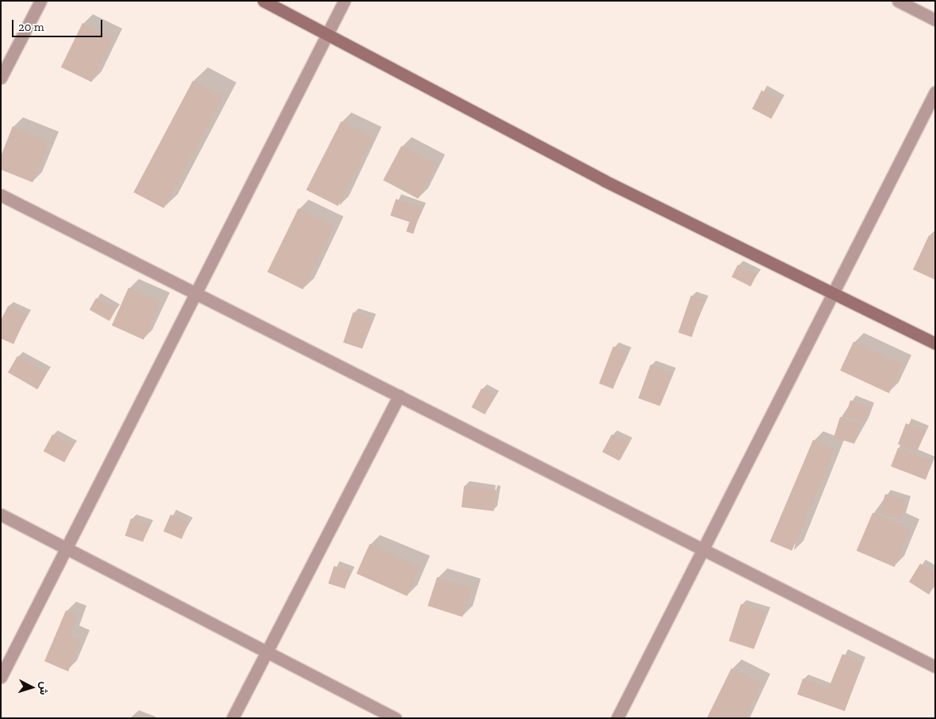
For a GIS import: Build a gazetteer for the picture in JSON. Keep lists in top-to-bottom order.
{
  "scale_bar": "20 m",
  "north": "right"
}
